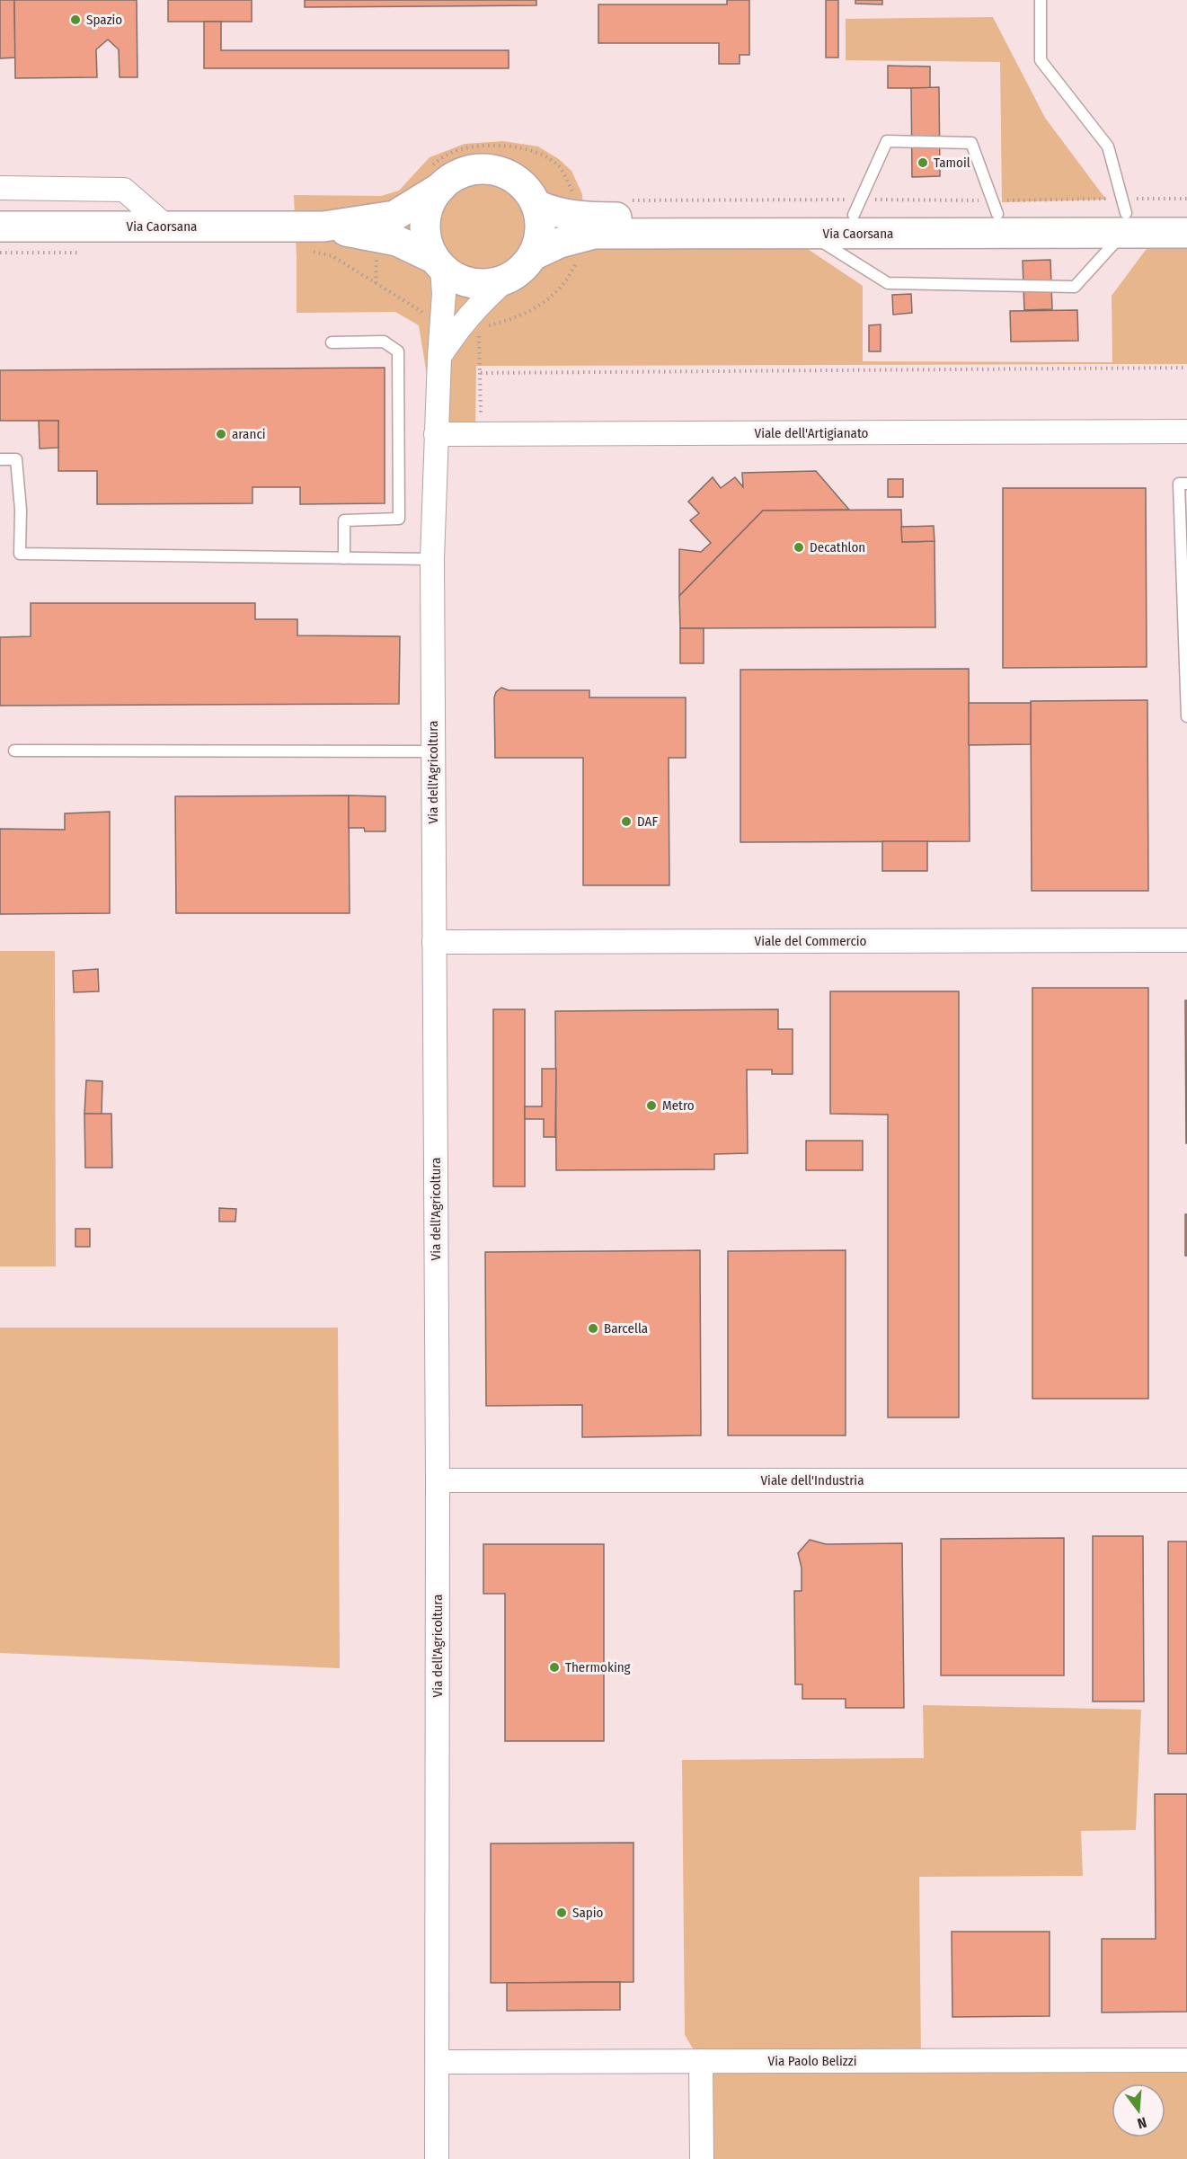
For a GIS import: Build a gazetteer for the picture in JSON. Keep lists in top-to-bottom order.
{
  "streets": {
    "main road": ["Via Caorsana"],
    "street": [
      "Viale dell'Artigianato",
      "Via dell'Agricoltura",
      "Viale del Commercio",
      "Viale dell'Industria",
      "Via Paolo Belizzi"
    ]
  },
  "crossings": [
    ["Via Caorsana", "Via dell'Agricoltura"],
    ["Viale dell'Artigianato", "Via dell'Agricoltura"],
    ["Via dell'Agricoltura", "Viale del Commercio"],
    ["Via dell'Agricoltura", "Viale dell'Industria"],
    ["Via dell'Agricoltura", "Via Paolo Belizzi"]
  ],
  "places": [
    "Spazio",
    "Tamoil",
    "aranci",
    "Decathlon",
    "DAF",
    "Metro",
    "Barcella",
    "Thermoking",
    "Sapio"
  ],
  "north": "bottom"
}
